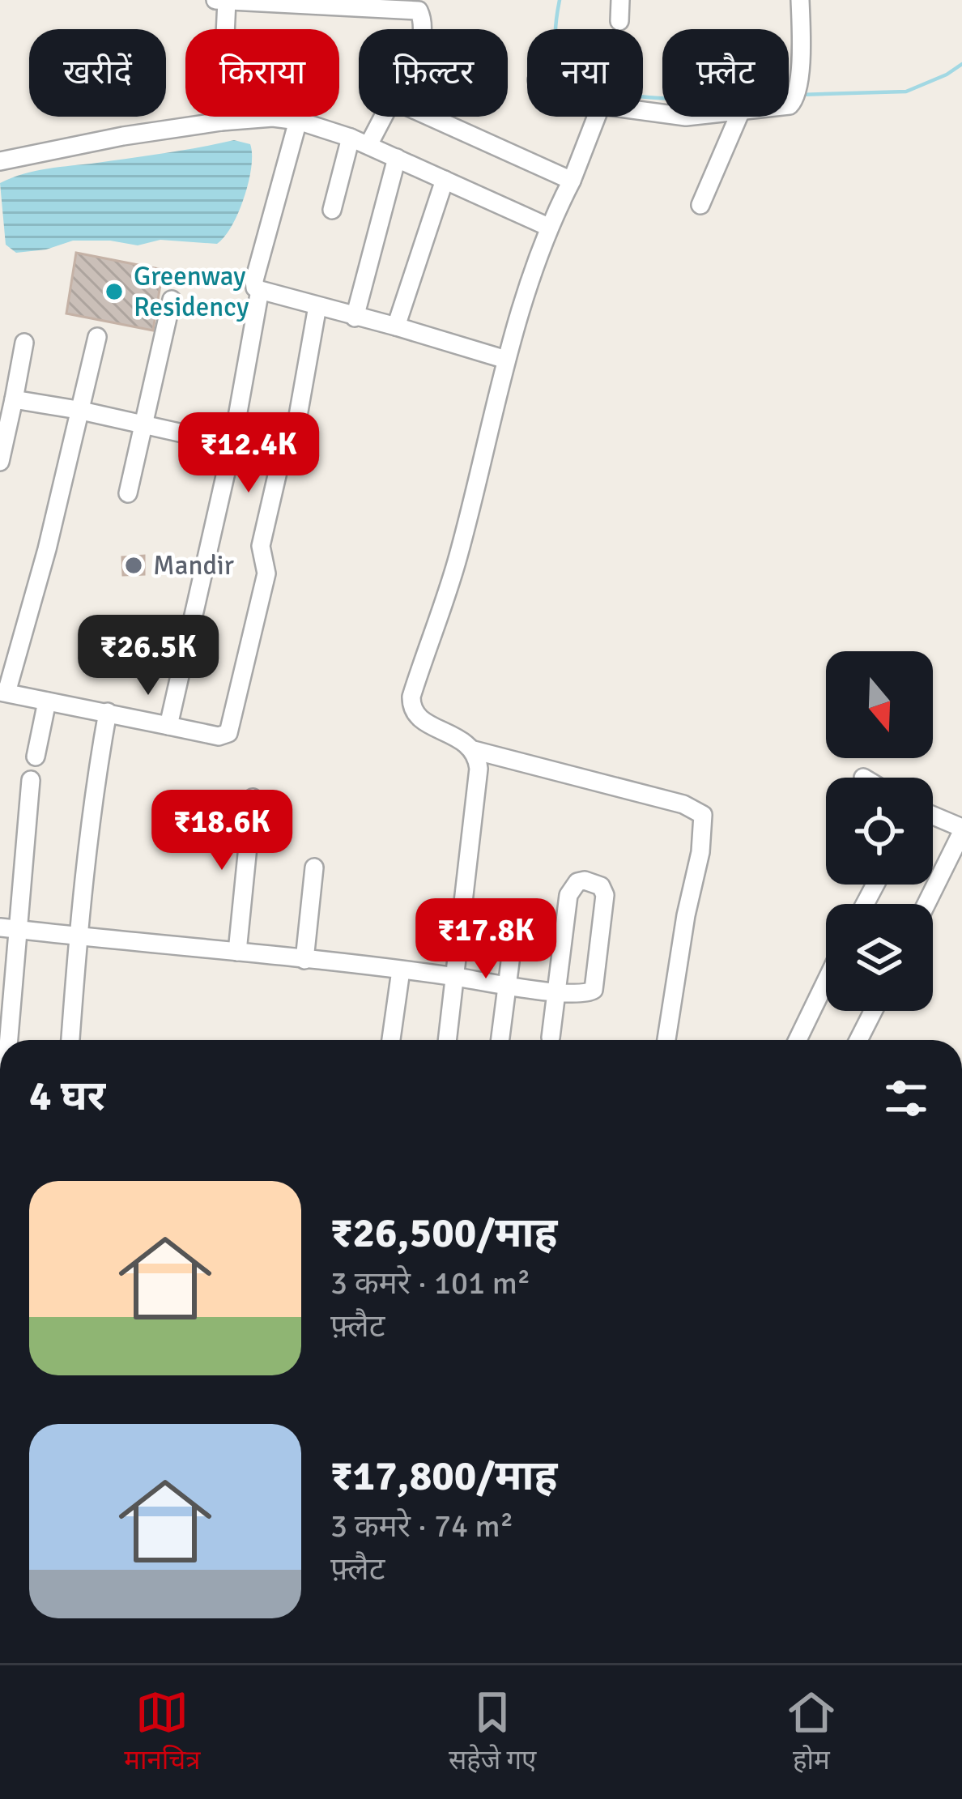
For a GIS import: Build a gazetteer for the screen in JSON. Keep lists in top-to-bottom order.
{
  "places": ["Greenway Residency", "Mandir"],
  "north": "bottom",
  "page": {
    "chip": [
      "खरीदें",
      "किराया",
      "फ़िल्टर",
      "नया",
      "फ़्लैट"
    ],
    "price": [
      "₹12.4K",
      "₹26.5K",
      "₹18.6K",
      "₹17.8K"
    ],
    "heading": "4 घर",
    "list": [
      {
        "name": "₹26,500/माह",
        "note": "3 कमरे · 101 m² · फ़्लैट"
      },
      {
        "name": "₹17,800/माह",
        "note": "3 कमरे · 74 m² · फ़्लैट"
      }
    ],
    "tabs": ["मानचित्र", "सहेजे गए", "होम"]
  }
}
